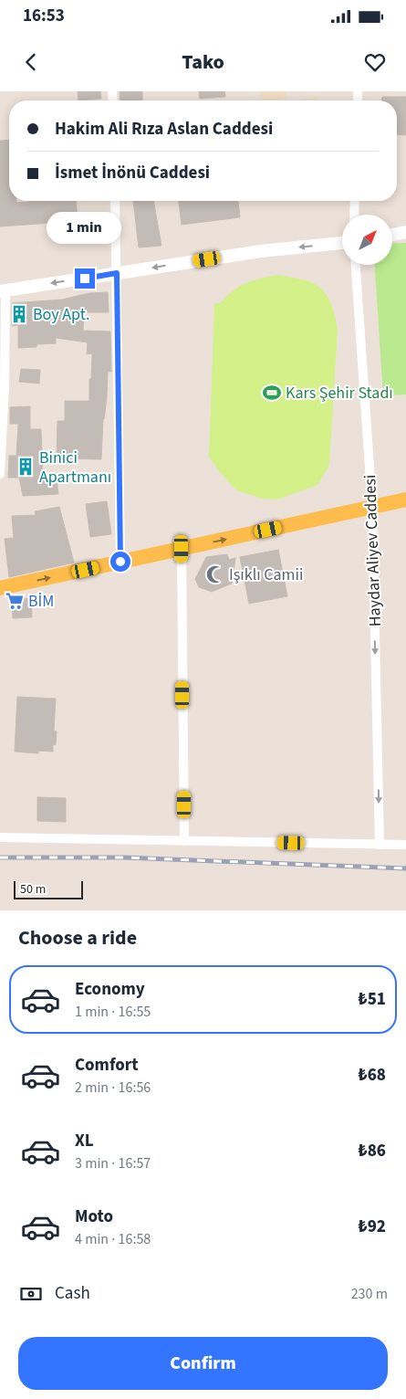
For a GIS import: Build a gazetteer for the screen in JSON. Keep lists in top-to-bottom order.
{
  "streets": {
    "street": ["Haydar Aliyev Caddesi"]
  },
  "one_way": ["Haydar Aliyev Caddesi"],
  "places": {
    "building": ["Boy Apt.", "Binici Apartmanı"],
    "sports": ["Kars Şehir Stadı"],
    "mosque": ["Işıklı Camii"],
    "supermarket": ["BİM"]
  },
  "scale_bar": "50 m",
  "north": "top right",
  "page": {
    "status": "16:53",
    "header": "Tako",
    "banner": ["Hakim Ali Rıza Aslan Caddesi", "İsmet İnönü Caddesi"],
    "bubble": "1 min",
    "scale": "50 m",
    "heading": "Choose a ride",
    "list": [
      {
        "name": "Economy",
        "note": "1 min · 16:55",
        "value": "₺51"
      },
      {
        "name": "Comfort",
        "note": "2 min · 16:56",
        "value": "₺68"
      },
      {
        "name": "XL",
        "note": "3 min · 16:57",
        "value": "₺86"
      },
      {
        "name": "Moto",
        "note": "4 min · 16:58",
        "value": "₺92"
      }
    ],
    "pay": ["Cash", "230 m"],
    "buttons": "Confirm"
  }
}
